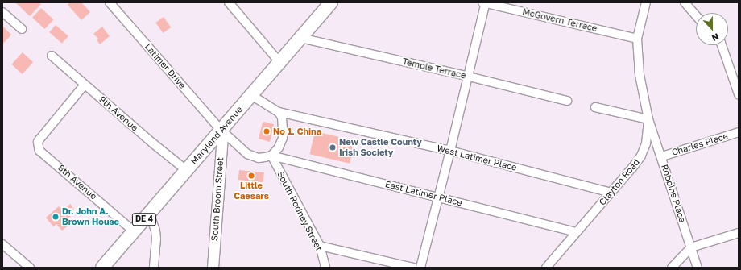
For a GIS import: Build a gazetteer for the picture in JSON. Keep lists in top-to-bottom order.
{
  "streets": {
    "main road": ["Maryland Avenue", "DE 4"],
    "street": [
      "McGovern Terrace",
      "Latimer Drive",
      "Temple Terrace",
      "9th Avenue",
      "Charles Place",
      "West Latimer Place",
      "8th Avenue",
      "Clayton Road",
      "East Latimer Place",
      "Robbins Place",
      "South Broom Street",
      "South Rodney Street"
    ]
  },
  "crossings": [
    ["McGovern Terrace", "Clayton Road"],
    ["Latimer Drive", "Maryland Avenue"],
    ["Latimer Drive", "West Latimer Place"],
    ["Latimer Drive", "East Latimer Place"],
    ["Latimer Drive", "South Broom Street"],
    ["Latimer Drive", "South Rodney Street"],
    ["Temple Terrace", "Maryland Avenue"],
    ["9th Avenue", "Maryland Avenue"],
    ["9th Avenue", "8th Avenue"],
    ["Maryland Avenue", "West Latimer Place"],
    ["Maryland Avenue", "8th Avenue"],
    ["Maryland Avenue", "East Latimer Place"],
    ["Maryland Avenue", "South Broom Street"],
    ["Maryland Avenue", "South Rodney Street"],
    ["Charles Place", "Robbins Place"],
    ["West Latimer Place", "Clayton Road"],
    ["West Latimer Place", "East Latimer Place"],
    ["West Latimer Place", "South Broom Street"],
    ["West Latimer Place", "South Rodney Street"],
    ["Clayton Road", "East Latimer Place"],
    ["Clayton Road", "Robbins Place"],
    ["East Latimer Place", "South Broom Street"],
    ["East Latimer Place", "South Rodney Street"],
    ["South Broom Street", "South Rodney Street"]
  ],
  "places": [
    "No 1. China",
    "New Castle County Irish Society",
    "Little Caesars",
    "Dr. John A. Brown House"
  ],
  "north": "bottom"
}
